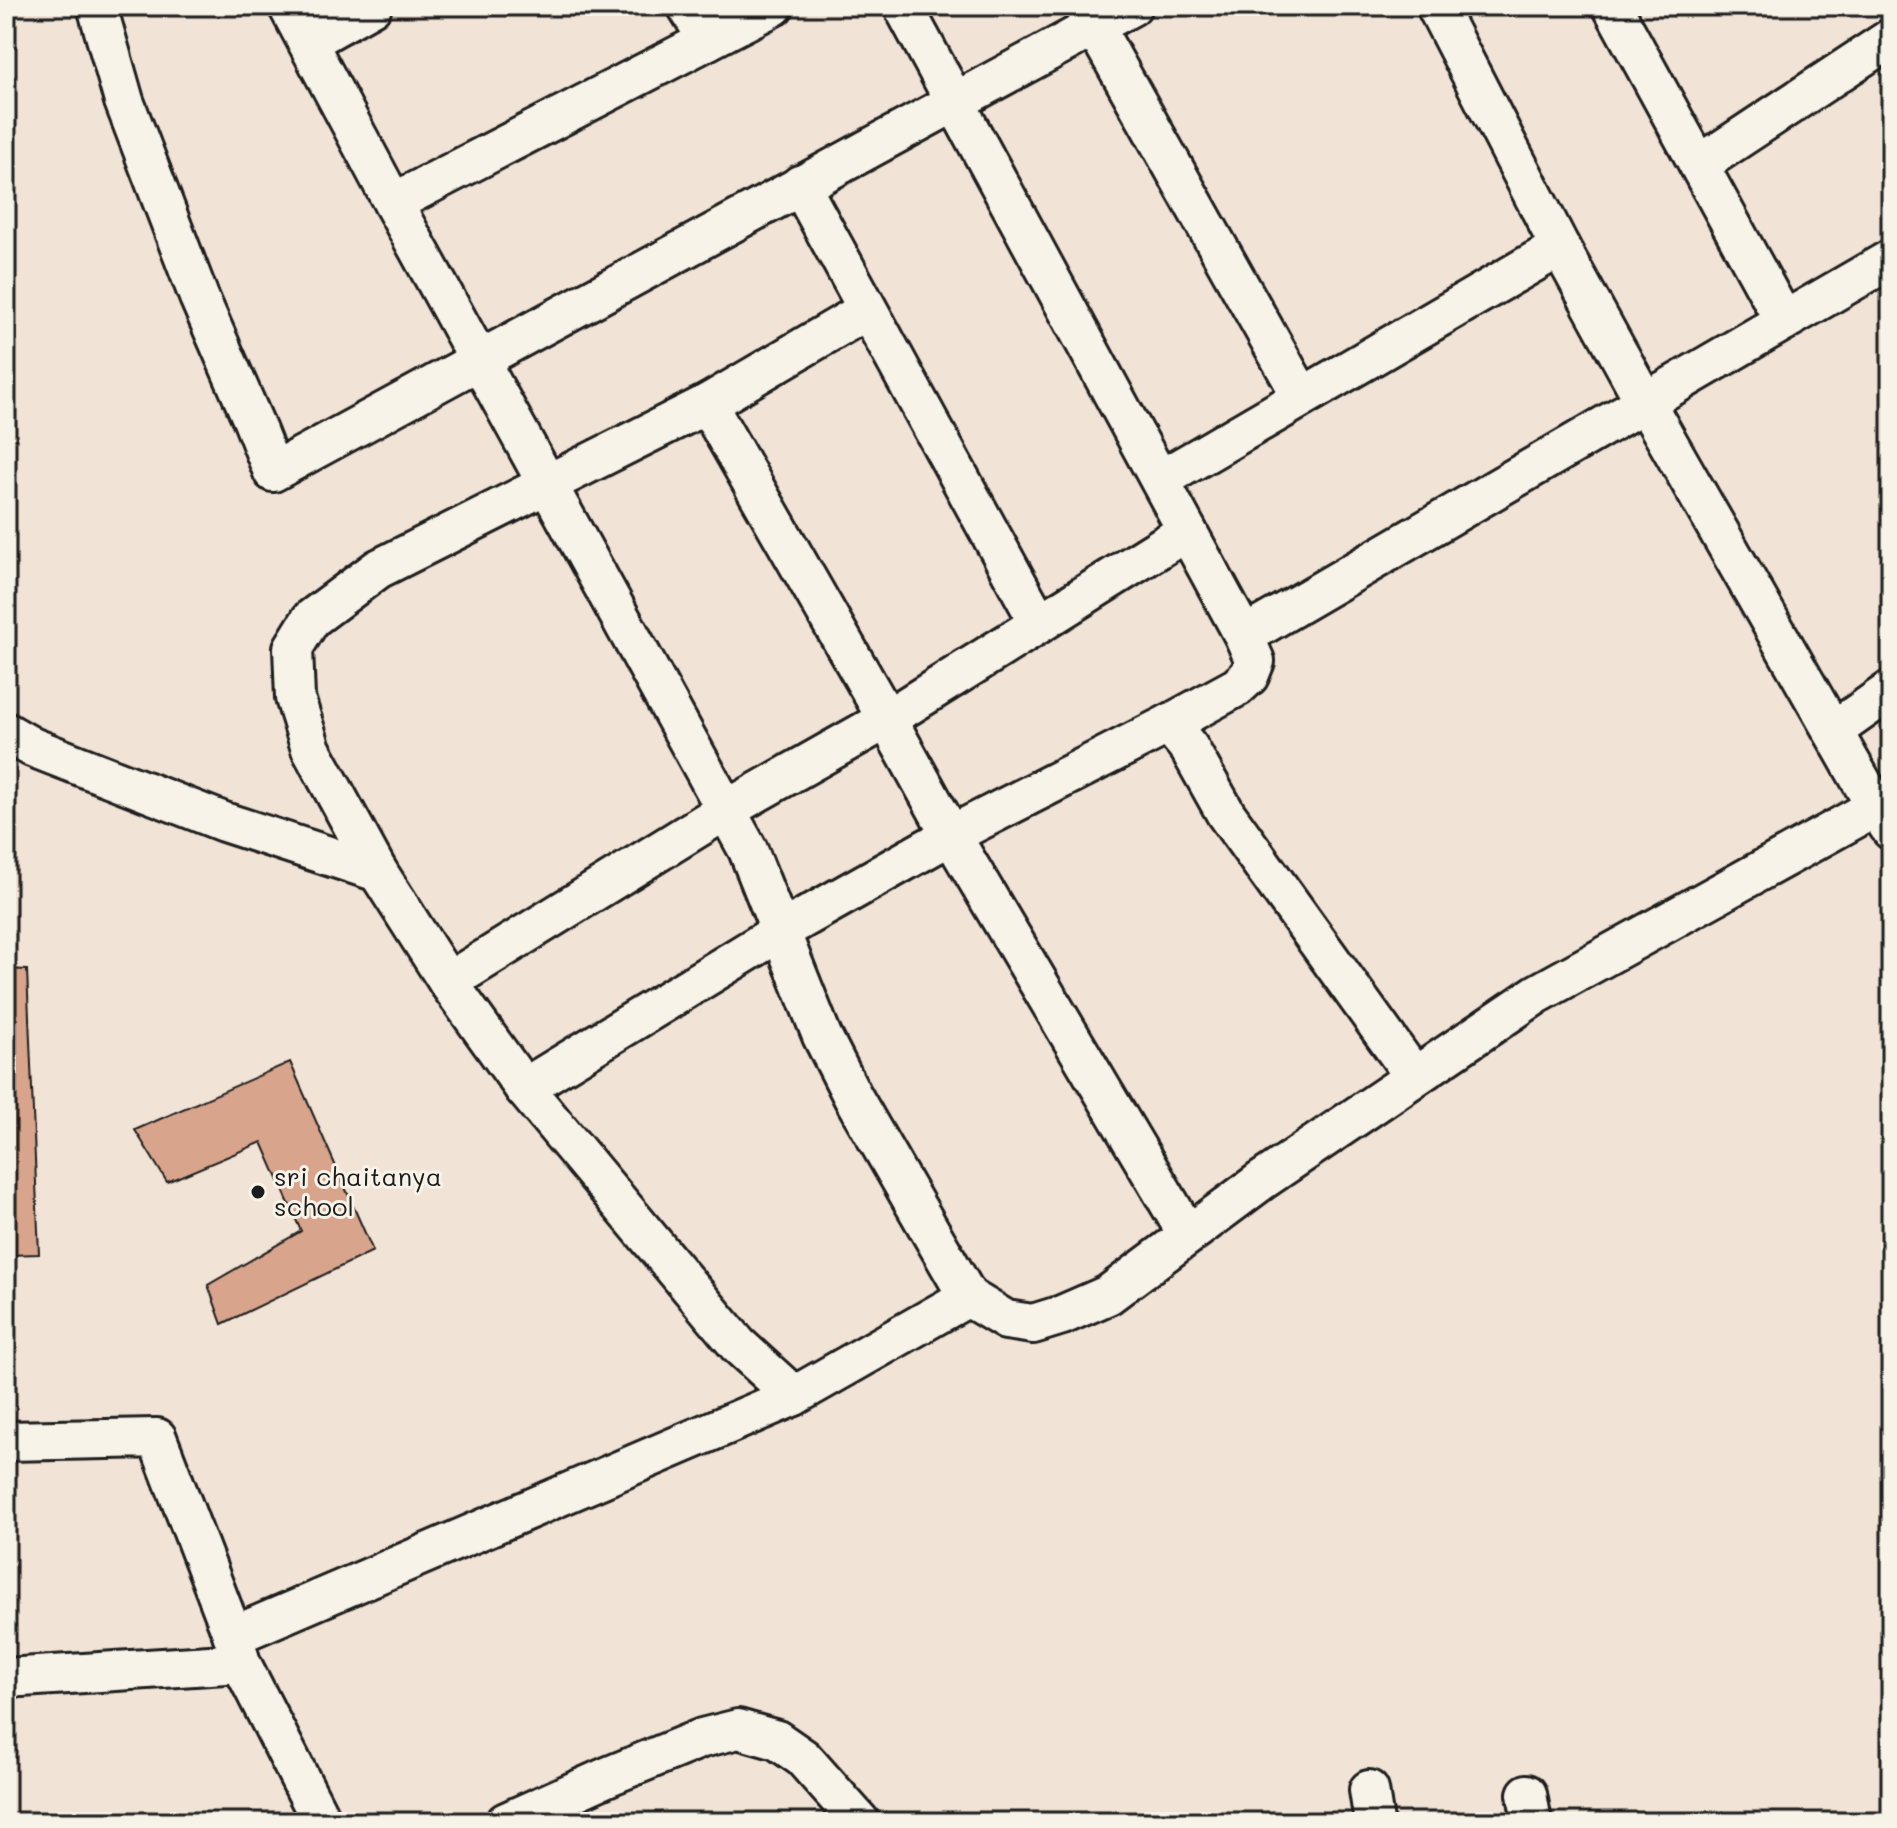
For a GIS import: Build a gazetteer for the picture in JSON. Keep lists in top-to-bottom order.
{
  "places": ["sri chaitanya school"]
}
